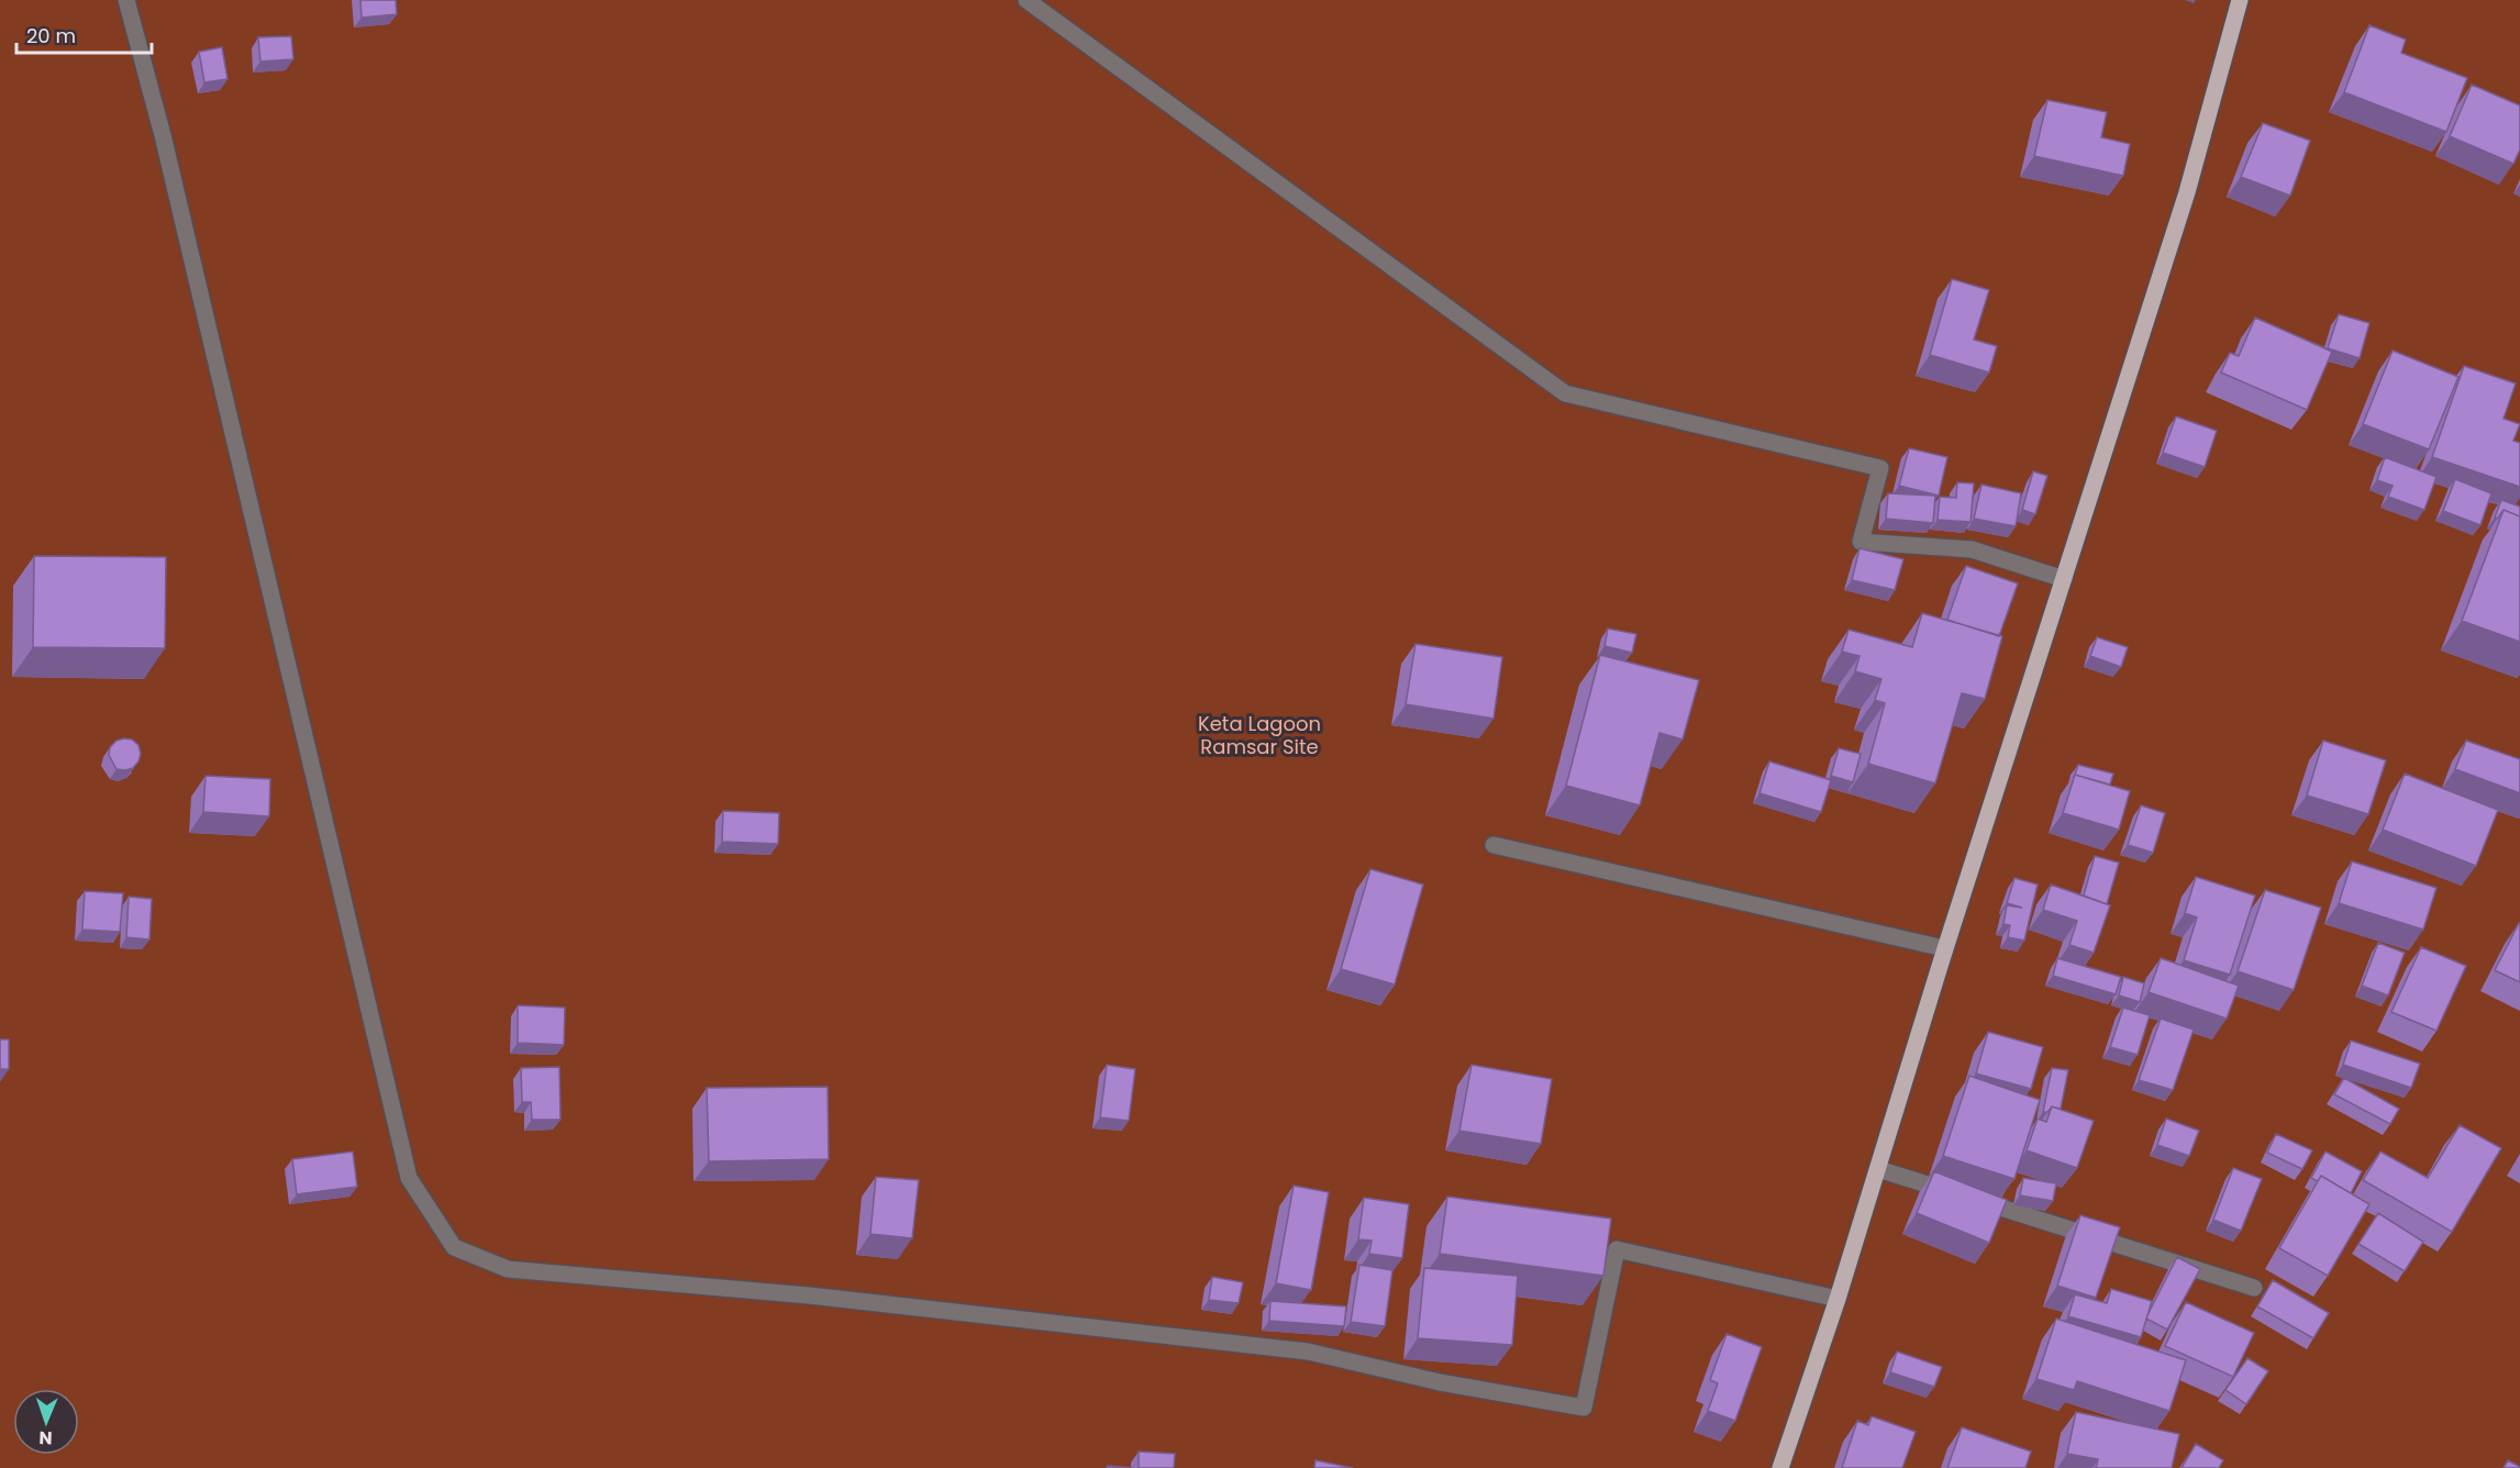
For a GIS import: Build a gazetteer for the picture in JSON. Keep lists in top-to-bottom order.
{
  "parks": ["Keta Lagoon Ramsar Site"],
  "scale_bar": "20 m",
  "north": "bottom"
}
